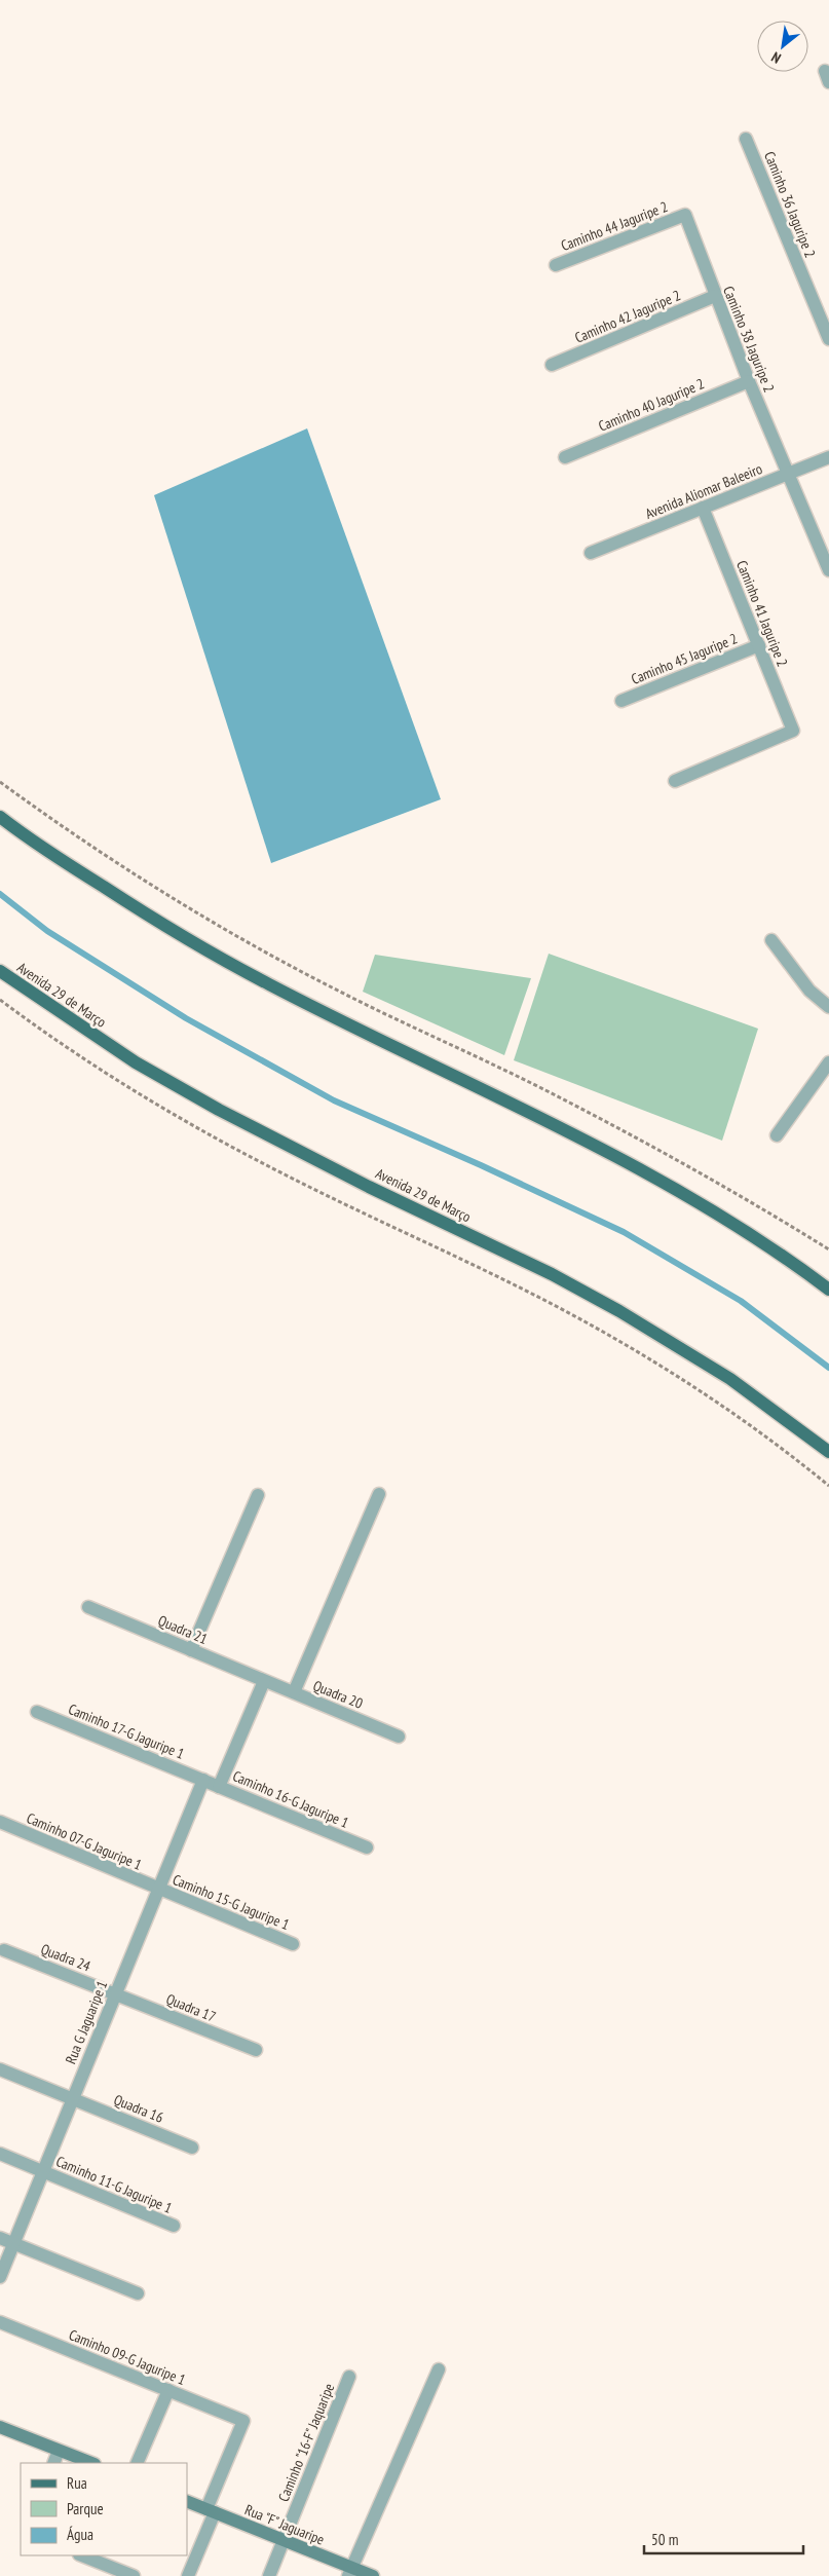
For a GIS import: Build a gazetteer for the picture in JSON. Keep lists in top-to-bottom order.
{
  "streets": {
    "main road": ["Avenida 29 de Março", "Rua \"F\" Jaguaripe"],
    "street": [
      "Caminho 36 Jaguripe 2",
      "Caminho 44 Jaguripe 2",
      "Caminho 42 Jaguripe 2",
      "Caminho 38 Jaguripe 2",
      "Caminho 40 Jaguripe 2",
      "Avenida Aliomar Baleeiro",
      "Caminho 41 Jaguripe 2",
      "Caminho 45 Jaguripe 2",
      "Quadra 21",
      "Quadra 20",
      "Caminho 17-G Jaguripe 1",
      "Caminho 16-G Jaguripe 1",
      "Caminho 07-G Jaguripe 1",
      "Caminho 15-G Jaguripe 1",
      "Quadra 24",
      "Quadra 17",
      "Rua G Jaguaripe 1",
      "Quadra 16",
      "Caminho 11-G Jaguripe 1",
      "Caminho 09-G Jaguripe 1",
      "Caminho \"16-F\" Jaquaripe"
    ]
  },
  "crossings": [
    ["Caminho 44 Jaguripe 2", "Caminho 38 Jaguripe 2"],
    ["Caminho 42 Jaguripe 2", "Caminho 38 Jaguripe 2"],
    ["Caminho 38 Jaguripe 2", "Caminho 40 Jaguripe 2"],
    ["Caminho 38 Jaguripe 2", "Avenida Aliomar Baleeiro"],
    ["Avenida Aliomar Baleeiro", "Caminho 41 Jaguripe 2"],
    ["Caminho 41 Jaguripe 2", "Caminho 45 Jaguripe 2"],
    ["Quadra 21", "Quadra 20"],
    ["Caminho 17-G Jaguripe 1", "Caminho 16-G Jaguripe 1"],
    ["Caminho 17-G Jaguripe 1", "Rua G Jaguaripe 1"],
    ["Caminho 16-G Jaguripe 1", "Rua G Jaguaripe 1"],
    ["Caminho 07-G Jaguripe 1", "Caminho 15-G Jaguripe 1"],
    ["Caminho 07-G Jaguripe 1", "Rua G Jaguaripe 1"],
    ["Caminho 15-G Jaguripe 1", "Rua G Jaguaripe 1"],
    ["Quadra 24", "Quadra 17"],
    ["Quadra 24", "Rua G Jaguaripe 1"],
    ["Quadra 17", "Rua G Jaguaripe 1"],
    ["Rua G Jaguaripe 1", "Quadra 16"],
    ["Rua G Jaguaripe 1", "Caminho 11-G Jaguripe 1"],
    ["Caminho 09-G Jaguripe 1", "Rua \"F\" Jaguaripe"],
    ["Caminho \"16-F\" Jaquaripe", "Rua \"F\" Jaguaripe"]
  ],
  "legend": ["Rua", "Parque", "Água"],
  "scale_bar": "50 m",
  "north": "bottom left"
}
